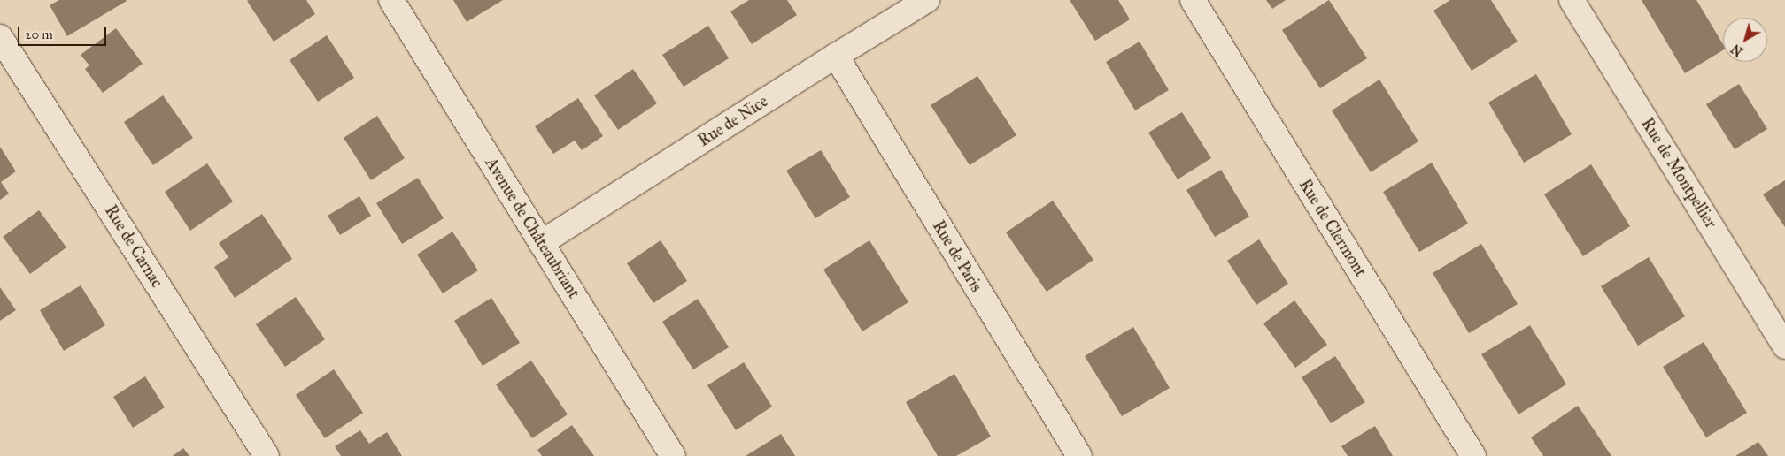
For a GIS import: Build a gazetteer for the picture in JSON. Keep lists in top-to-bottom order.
{
  "streets": {
    "street": [
      "Rue de Nice",
      "Rue de Montpellier",
      "Avenue de Châteaubriant",
      "Rue de Clermont",
      "Rue de Carnac",
      "Rue de Paris"
    ]
  },
  "crossings": [
    ["Rue de Nice", "Avenue de Châteaubriant"],
    ["Rue de Nice", "Rue de Paris"]
  ],
  "scale_bar": "20 m",
  "north": "bottom left"
}
